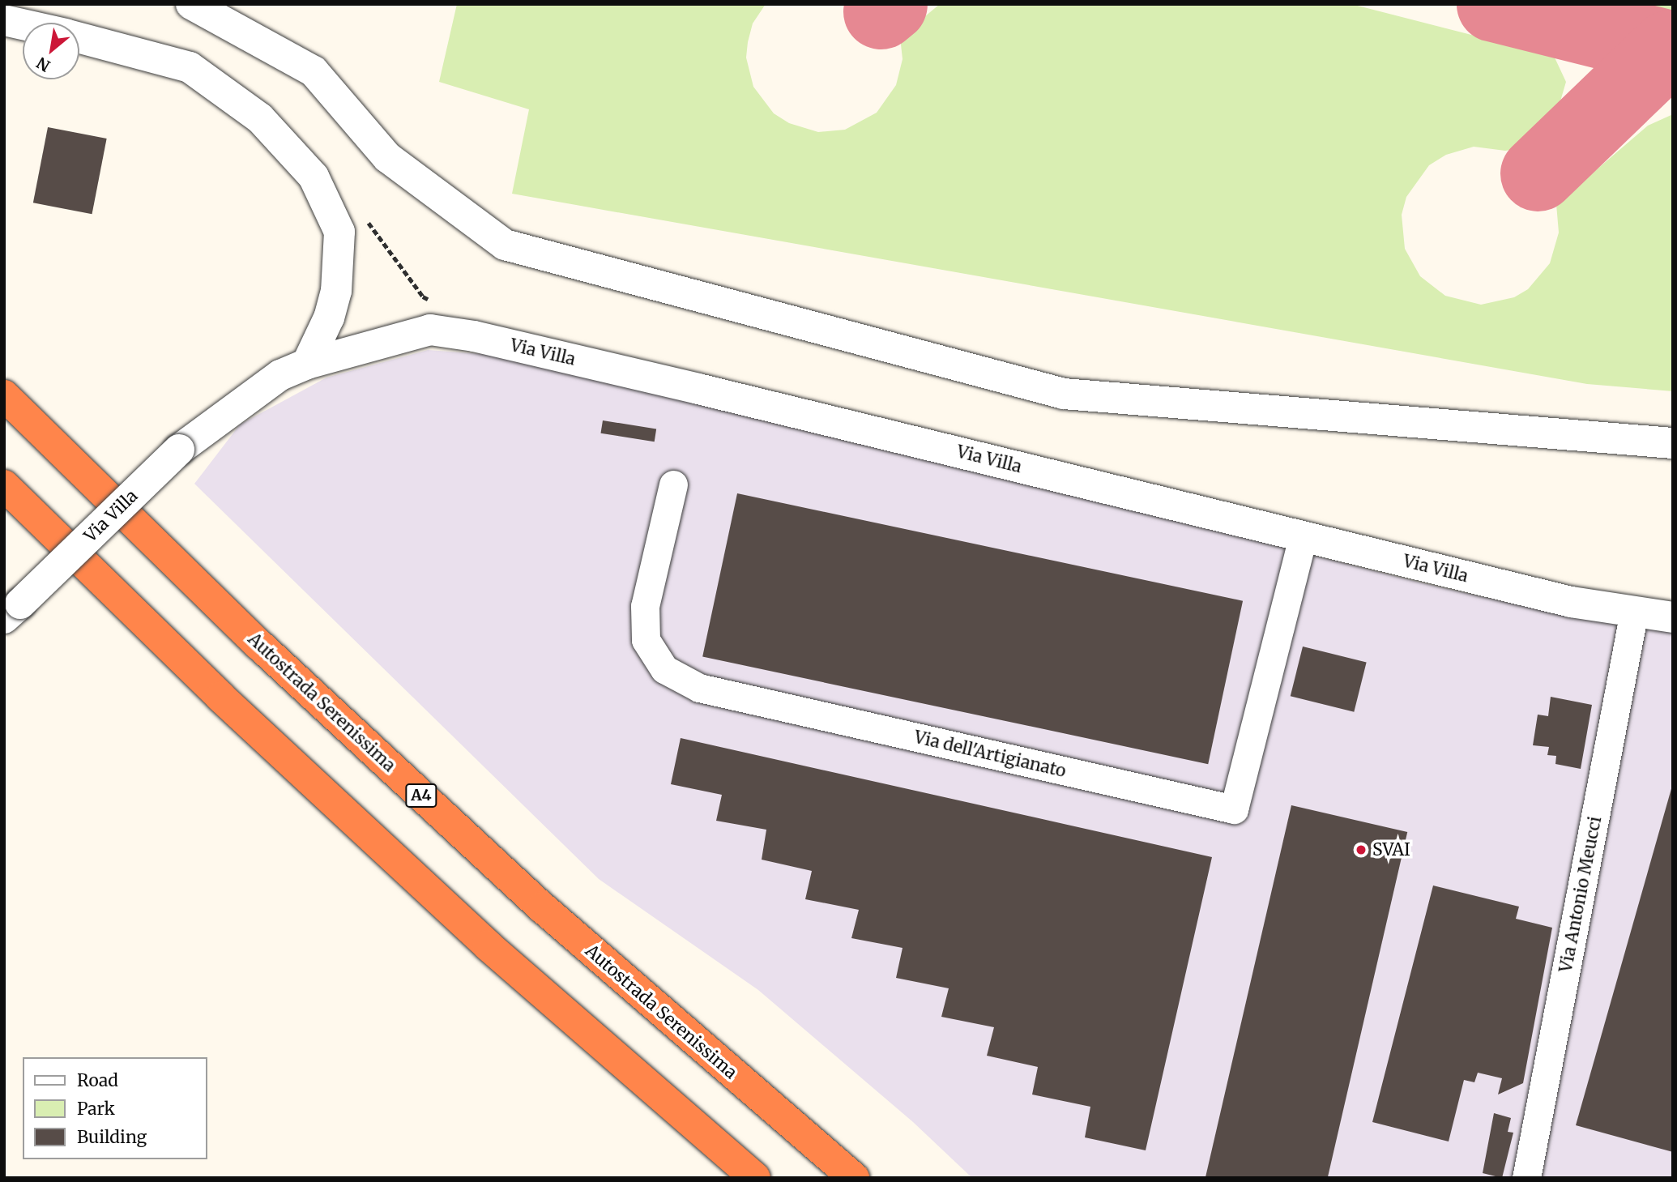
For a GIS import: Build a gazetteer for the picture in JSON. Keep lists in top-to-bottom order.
{
  "streets": {
    "highway": ["Autostrada Serenissima", "A4"],
    "street": ["Via Villa", "Via dell'Artigianato", "Via Antonio Meucci"]
  },
  "crossings": [
    ["Via Villa", "Via dell'Artigianato"],
    ["Via Villa", "Via Antonio Meucci"]
  ],
  "places": ["SVAI"],
  "legend": ["Road", "Park", "Building"],
  "north": "bottom left"
}
